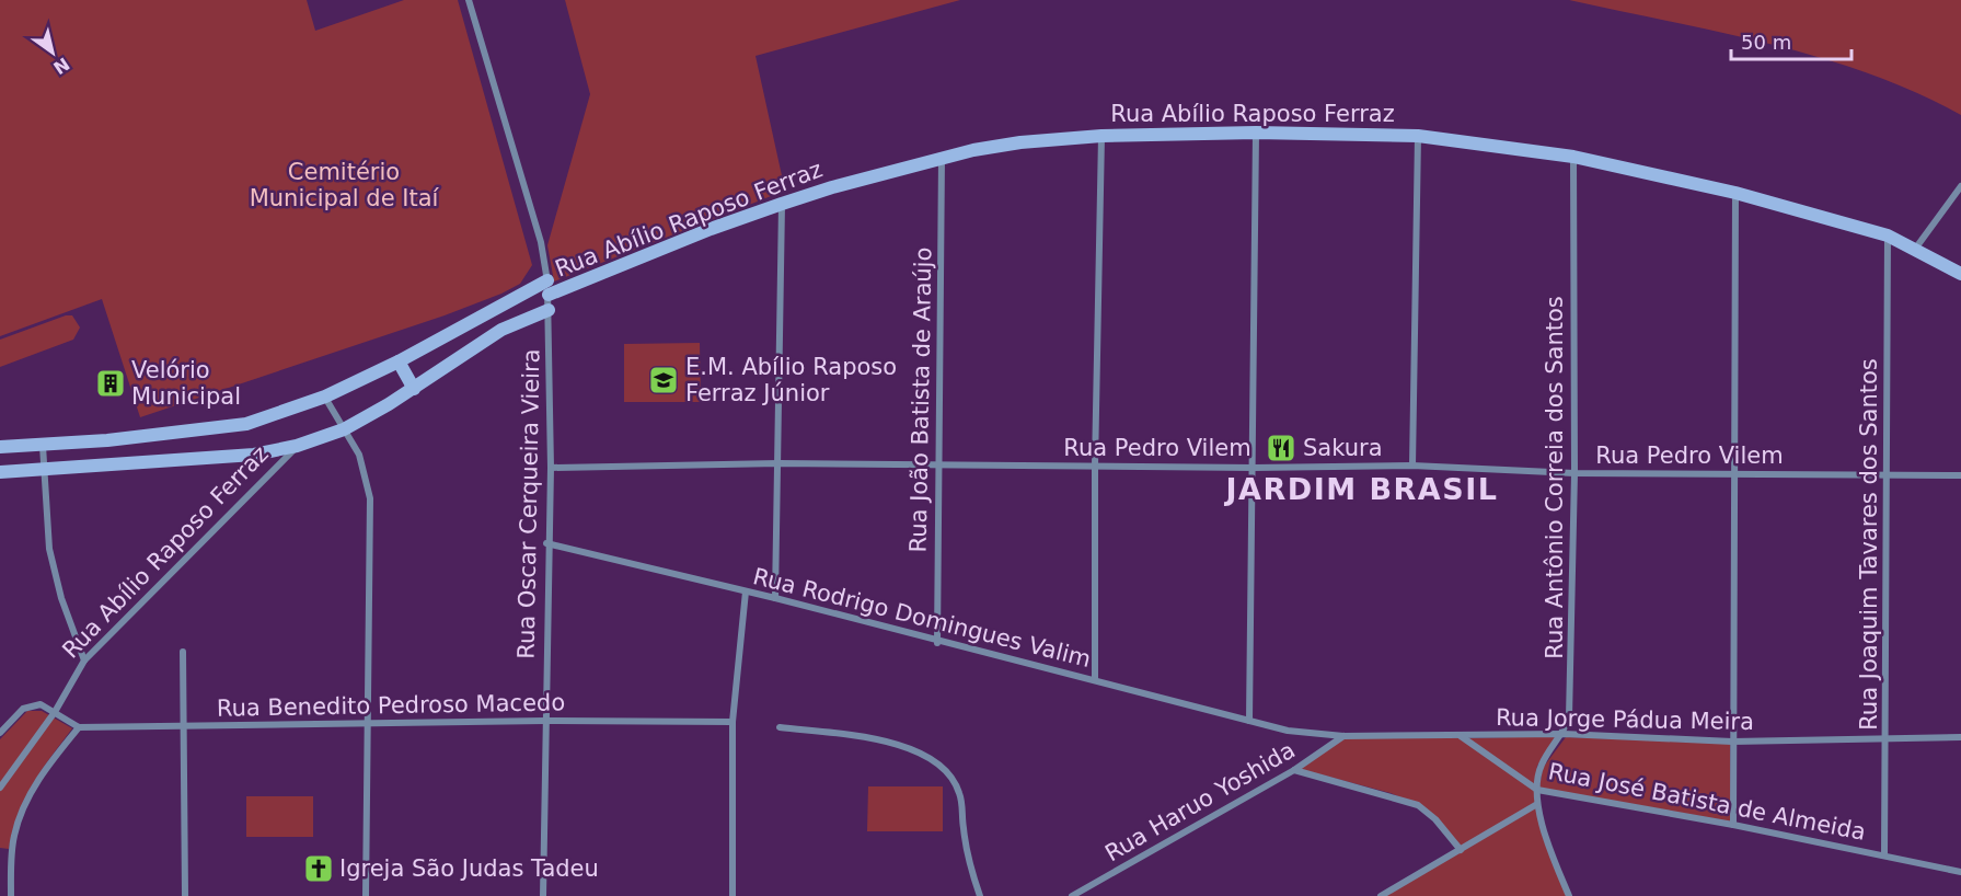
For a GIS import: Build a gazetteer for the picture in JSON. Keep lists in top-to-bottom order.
{
  "streets": {
    "street": [
      "Rua Abílio Raposo Ferraz",
      "Rua João Batista de Araújo",
      "Rua Pedro Vilem",
      "Rua Antônio Correia dos Santos",
      "Rua Oscar Cerqueira Vieira",
      "Rua Joaquim Tavares dos Santos",
      "Rua Rodrigo Domingues Valim",
      "Rua Benedito Pedroso Macedo",
      "Rua Jorge Pádua Meira",
      "Rua Haruo Yoshida",
      "Rua José Batista de Almeida"
    ]
  },
  "crossings": [
    ["Rua Abílio Raposo Ferraz", "Rua João Batista de Araújo"],
    ["Rua Abílio Raposo Ferraz", "Rua Antônio Correia dos Santos"],
    ["Rua Abílio Raposo Ferraz", "Rua Oscar Cerqueira Vieira"],
    ["Rua Abílio Raposo Ferraz", "Rua Joaquim Tavares dos Santos"],
    ["Rua João Batista de Araújo", "Rua Pedro Vilem"],
    ["Rua João Batista de Araújo", "Rua Rodrigo Domingues Valim"],
    ["Rua Pedro Vilem", "Rua Antônio Correia dos Santos"],
    ["Rua Pedro Vilem", "Rua Oscar Cerqueira Vieira"],
    ["Rua Pedro Vilem", "Rua Joaquim Tavares dos Santos"],
    ["Rua Antônio Correia dos Santos", "Rua Jorge Pádua Meira"],
    ["Rua Antônio Correia dos Santos", "Rua José Batista de Almeida"],
    ["Rua Oscar Cerqueira Vieira", "Rua Rodrigo Domingues Valim"],
    ["Rua Oscar Cerqueira Vieira", "Rua Benedito Pedroso Macedo"],
    ["Rua Joaquim Tavares dos Santos", "Rua Jorge Pádua Meira"],
    ["Rua Joaquim Tavares dos Santos", "Rua José Batista de Almeida"],
    ["Rua Rodrigo Domingues Valim", "Rua Jorge Pádua Meira"],
    ["Rua Jorge Pádua Meira", "Rua Haruo Yoshida"],
    ["Rua Jorge Pádua Meira", "Rua José Batista de Almeida"]
  ],
  "districts": ["JARDIM BRASIL"],
  "parks": ["Cemitério Municipal de Itaí"],
  "places": {
    "school or university": ["E.M. Abílio Raposo Ferraz Júnior"],
    "building": ["Velório Municipal"],
    "restaurant": ["Sakura"],
    "church": ["Igreja São Judas Tadeu"]
  },
  "scale_bar": "50 m",
  "north": "bottom right"
}
